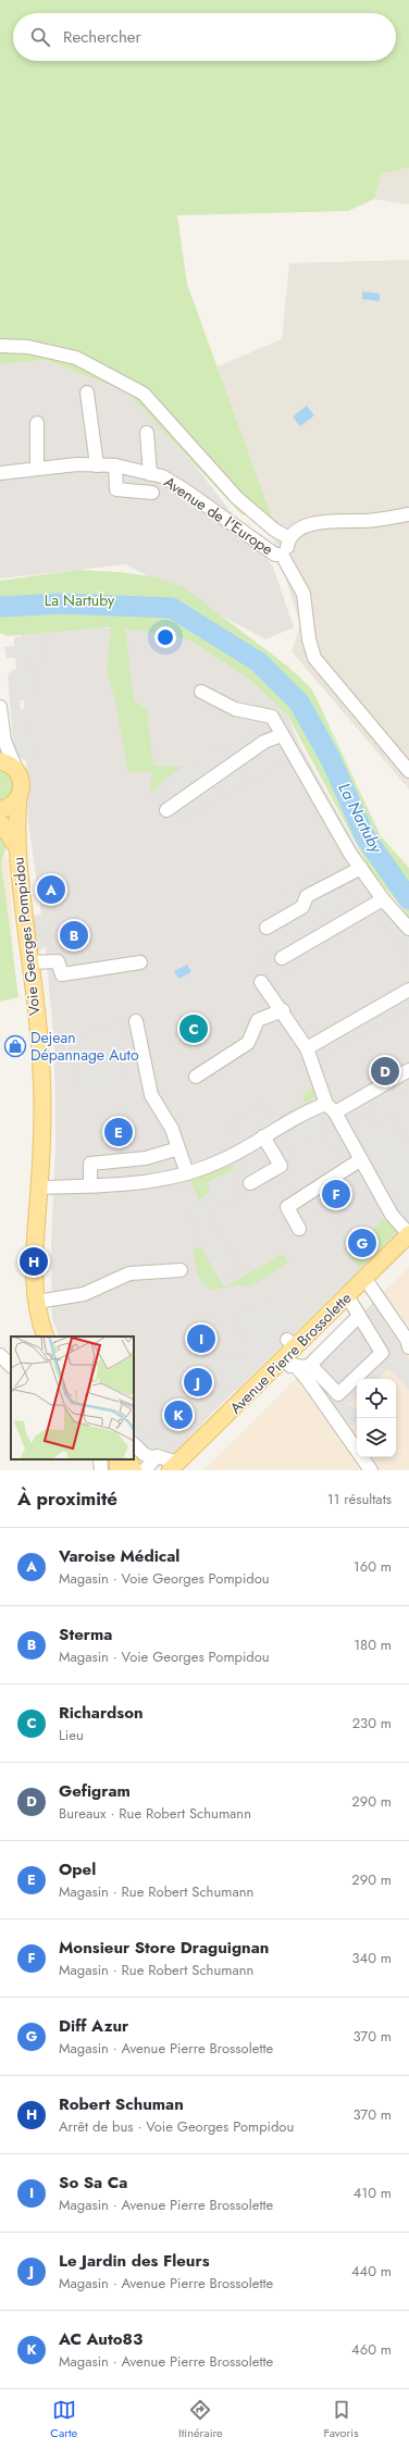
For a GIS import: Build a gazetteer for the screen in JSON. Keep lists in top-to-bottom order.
{
  "streets": {
    "main road": ["Voie Georges Pompidou", "Avenue Pierre Brossolette"],
    "street": ["Avenue de l'Europe"]
  },
  "water": ["La Nartuby"],
  "parks": ["La Nartuby"],
  "places": {
    "shop": ["Dejean Dépannage Auto"]
  },
  "page": {
    "search": "Rechercher",
    "pins": [
      "A",
      "B",
      "C",
      "D",
      "E",
      "F",
      "G",
      "H",
      "I",
      "J",
      "K"
    ],
    "heading": ["À proximité", "11 résultats"],
    "list": [
      {
        "mark": "A",
        "name": "Varoise Médical",
        "note": "Magasin · Voie Georges Pompidou",
        "value": "160 m"
      },
      {
        "mark": "B",
        "name": "Sterma",
        "note": "Magasin · Voie Georges Pompidou",
        "value": "180 m"
      },
      {
        "mark": "C",
        "name": "Richardson",
        "note": "Lieu",
        "value": "230 m"
      },
      {
        "mark": "D",
        "name": "Gefigram",
        "note": "Bureaux · Rue Robert Schumann",
        "value": "290 m"
      },
      {
        "mark": "E",
        "name": "Opel",
        "note": "Magasin · Rue Robert Schumann",
        "value": "290 m"
      },
      {
        "mark": "F",
        "name": "Monsieur Store Draguignan",
        "note": "Magasin · Rue Robert Schumann",
        "value": "340 m"
      },
      {
        "mark": "G",
        "name": "Diff Azur",
        "note": "Magasin · Avenue Pierre Brossolette",
        "value": "370 m"
      },
      {
        "mark": "H",
        "name": "Robert Schuman",
        "note": "Arrêt de bus · Voie Georges Pompidou",
        "value": "370 m"
      },
      {
        "mark": "I",
        "name": "So Sa Ca",
        "note": "Magasin · Avenue Pierre Brossolette",
        "value": "410 m"
      },
      {
        "mark": "J",
        "name": "Le Jardin des Fleurs",
        "note": "Magasin · Avenue Pierre Brossolette",
        "value": "440 m"
      },
      {
        "mark": "K",
        "name": "AC Auto83",
        "note": "Magasin · Avenue Pierre Brossolette",
        "value": "460 m"
      }
    ],
    "nav": ["Carte", "Itinéraire", "Favoris"]
  }
}
